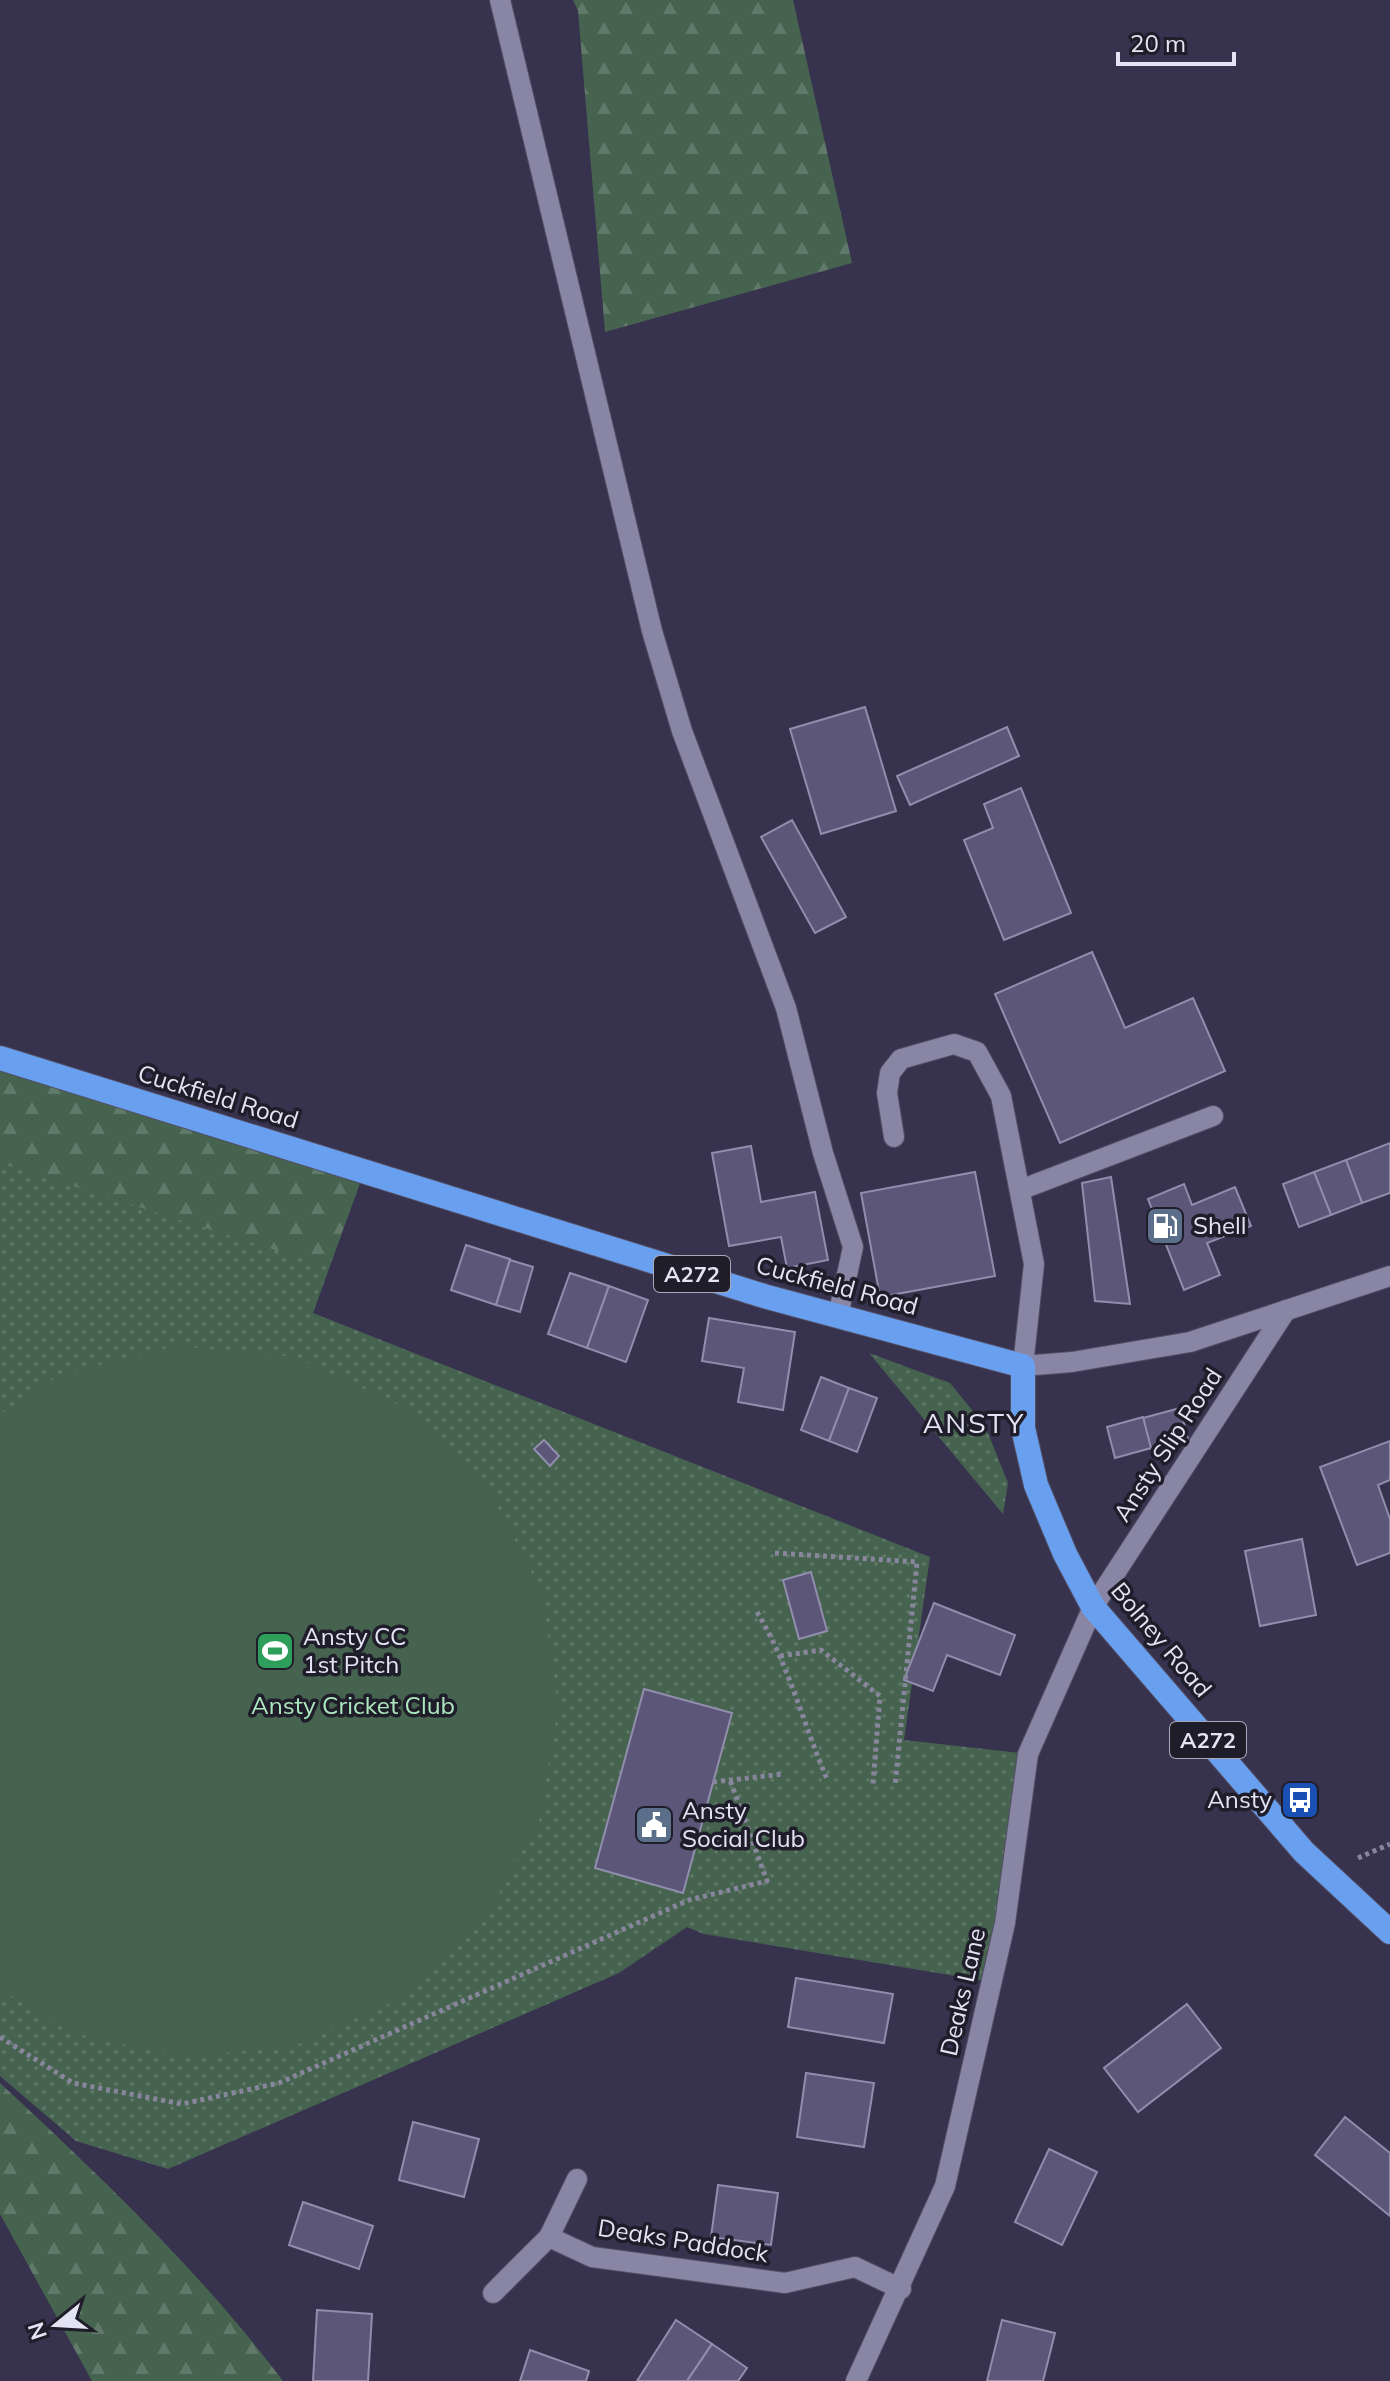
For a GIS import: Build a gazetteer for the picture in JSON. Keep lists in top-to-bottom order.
{
  "streets": {
    "highway": ["Cuckfield Road", "A272", "Bolney Road"],
    "street": ["Ansty Slip Road", "Deaks Lane", "Deaks Paddock"]
  },
  "crossings": [
    ["Cuckfield Road", "Ansty Slip Road"],
    ["Cuckfield Road", "Bolney Road"],
    ["Ansty Slip Road", "Bolney Road"],
    ["Ansty Slip Road", "Deaks Lane"],
    ["Bolney Road", "Deaks Lane"],
    ["Deaks Lane", "Deaks Paddock"]
  ],
  "districts": ["ANSTY"],
  "parks": ["Ansty Cricket Club"],
  "places": {
    "fuel station": ["Shell"],
    "sports": ["Ansty CC 1st Pitch"],
    "bus stop": ["Ansty"],
    "public building": ["Ansty Social Club"]
  },
  "scale_bar": "20 m",
  "north": "left"
}
